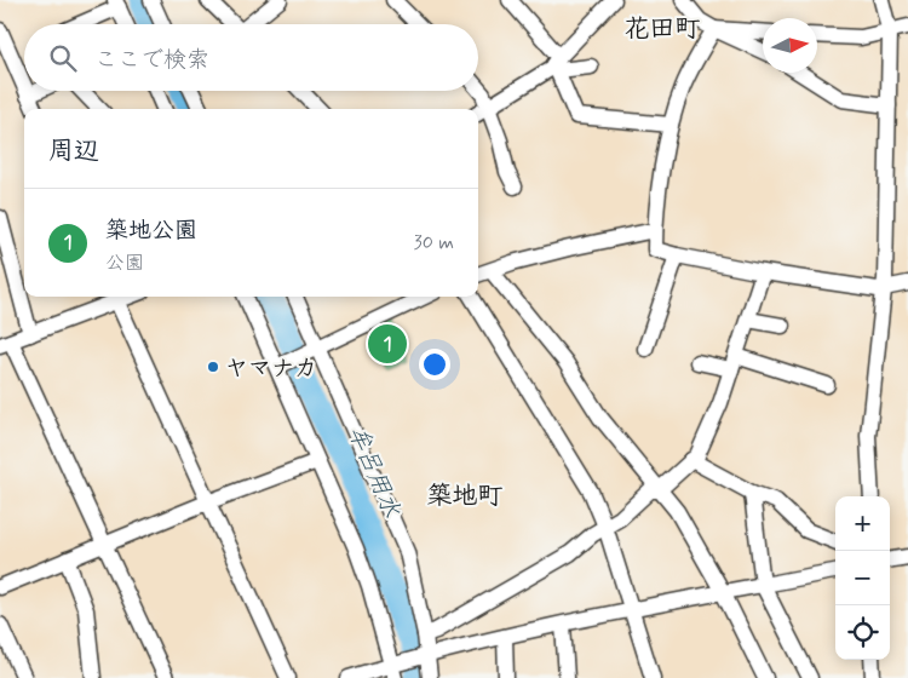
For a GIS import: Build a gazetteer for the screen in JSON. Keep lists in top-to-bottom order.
{
  "districts": ["花田町", "築地町"],
  "water": ["牟呂用水"],
  "places": ["ヤマナカ"],
  "north": "right",
  "page": {
    "search": "ここで検索",
    "heading": "周辺",
    "list": [
      {
        "mark": "1",
        "name": "築地公園",
        "note": "公園",
        "value": "30 m"
      }
    ],
    "pins": "1",
    "map_buttons": ["+", "−"]
  }
}
